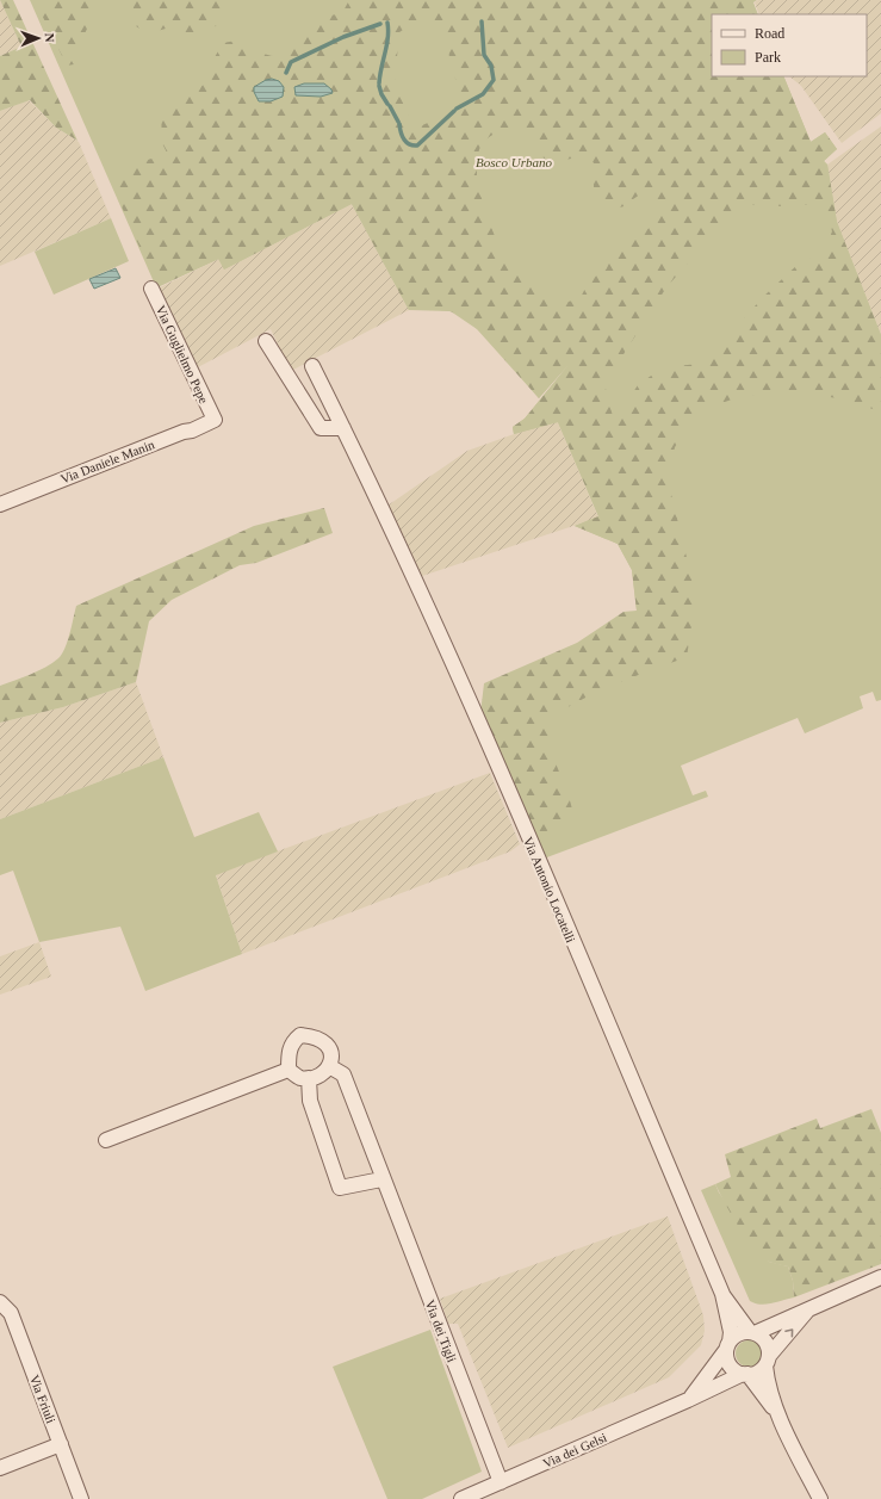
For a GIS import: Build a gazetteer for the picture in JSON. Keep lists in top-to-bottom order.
{
  "streets": {
    "street": [
      "Via Guglielmo Pepe",
      "Via Daniele Manin",
      "Via Antonio Locatelli",
      "Via dei Tigli",
      "Via Friuli",
      "Via dei Gelsi"
    ]
  },
  "crossings": [
    ["Via Guglielmo Pepe", "Via Daniele Manin"],
    ["Via Antonio Locatelli", "Via dei Gelsi"],
    ["Via dei Tigli", "Via dei Gelsi"]
  ],
  "parks": ["Bosco Urbano"],
  "legend": ["Road", "Park"],
  "north": "right"
}
